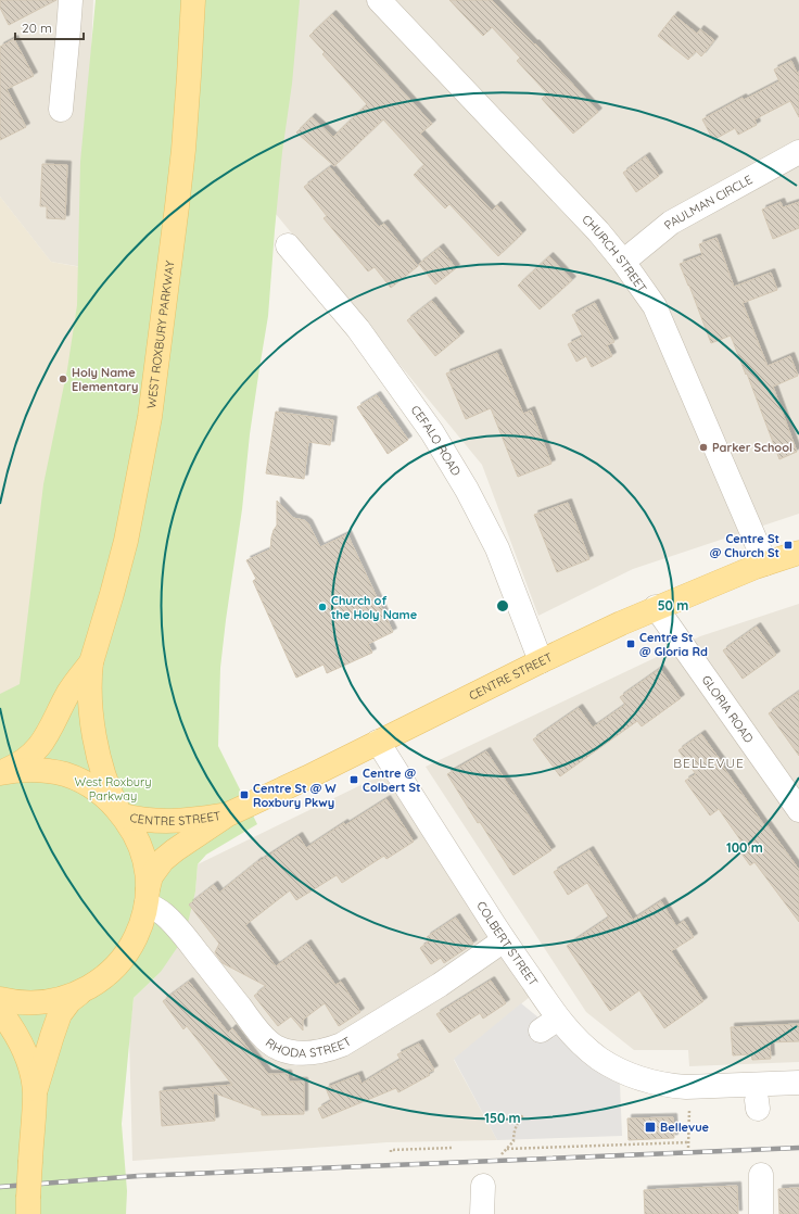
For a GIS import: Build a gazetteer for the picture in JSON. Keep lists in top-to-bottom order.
{
  "streets": {
    "main road": ["WEST ROXBURY PARKWAY", "CENTRE STREET"],
    "street": [
      "PAULMAN CIRCLE",
      "CHURCH STREET",
      "CEFALO ROAD",
      "GLORIA ROAD",
      "COLBERT STREET",
      "RHODA STREET"
    ]
  },
  "crossings": [
    ["PAULMAN CIRCLE", "CHURCH STREET"],
    ["CHURCH STREET", "CENTRE STREET"],
    ["WEST ROXBURY PARKWAY", "CENTRE STREET"],
    ["CEFALO ROAD", "CENTRE STREET"],
    ["CENTRE STREET", "GLORIA ROAD"],
    ["CENTRE STREET", "COLBERT STREET"],
    ["CENTRE STREET", "RHODA STREET"],
    ["COLBERT STREET", "RHODA STREET"]
  ],
  "districts": ["BELLEVUE"],
  "parks": ["West Roxbury Parkway"],
  "places": {
    "other": ["Holy Name Elementary", "Parker School", "Church of the Holy Name"],
    "transit": [
      "Centre St @ Church St",
      "Centre St @ Gloria Rd",
      "Centre @ Colbert St",
      "Centre St @ W Roxbury Pkwy",
      "Bellevue"
    ]
  },
  "scale_bar": "20 m",
  "rings": ["50 m", "100 m", "150 m"]
}
